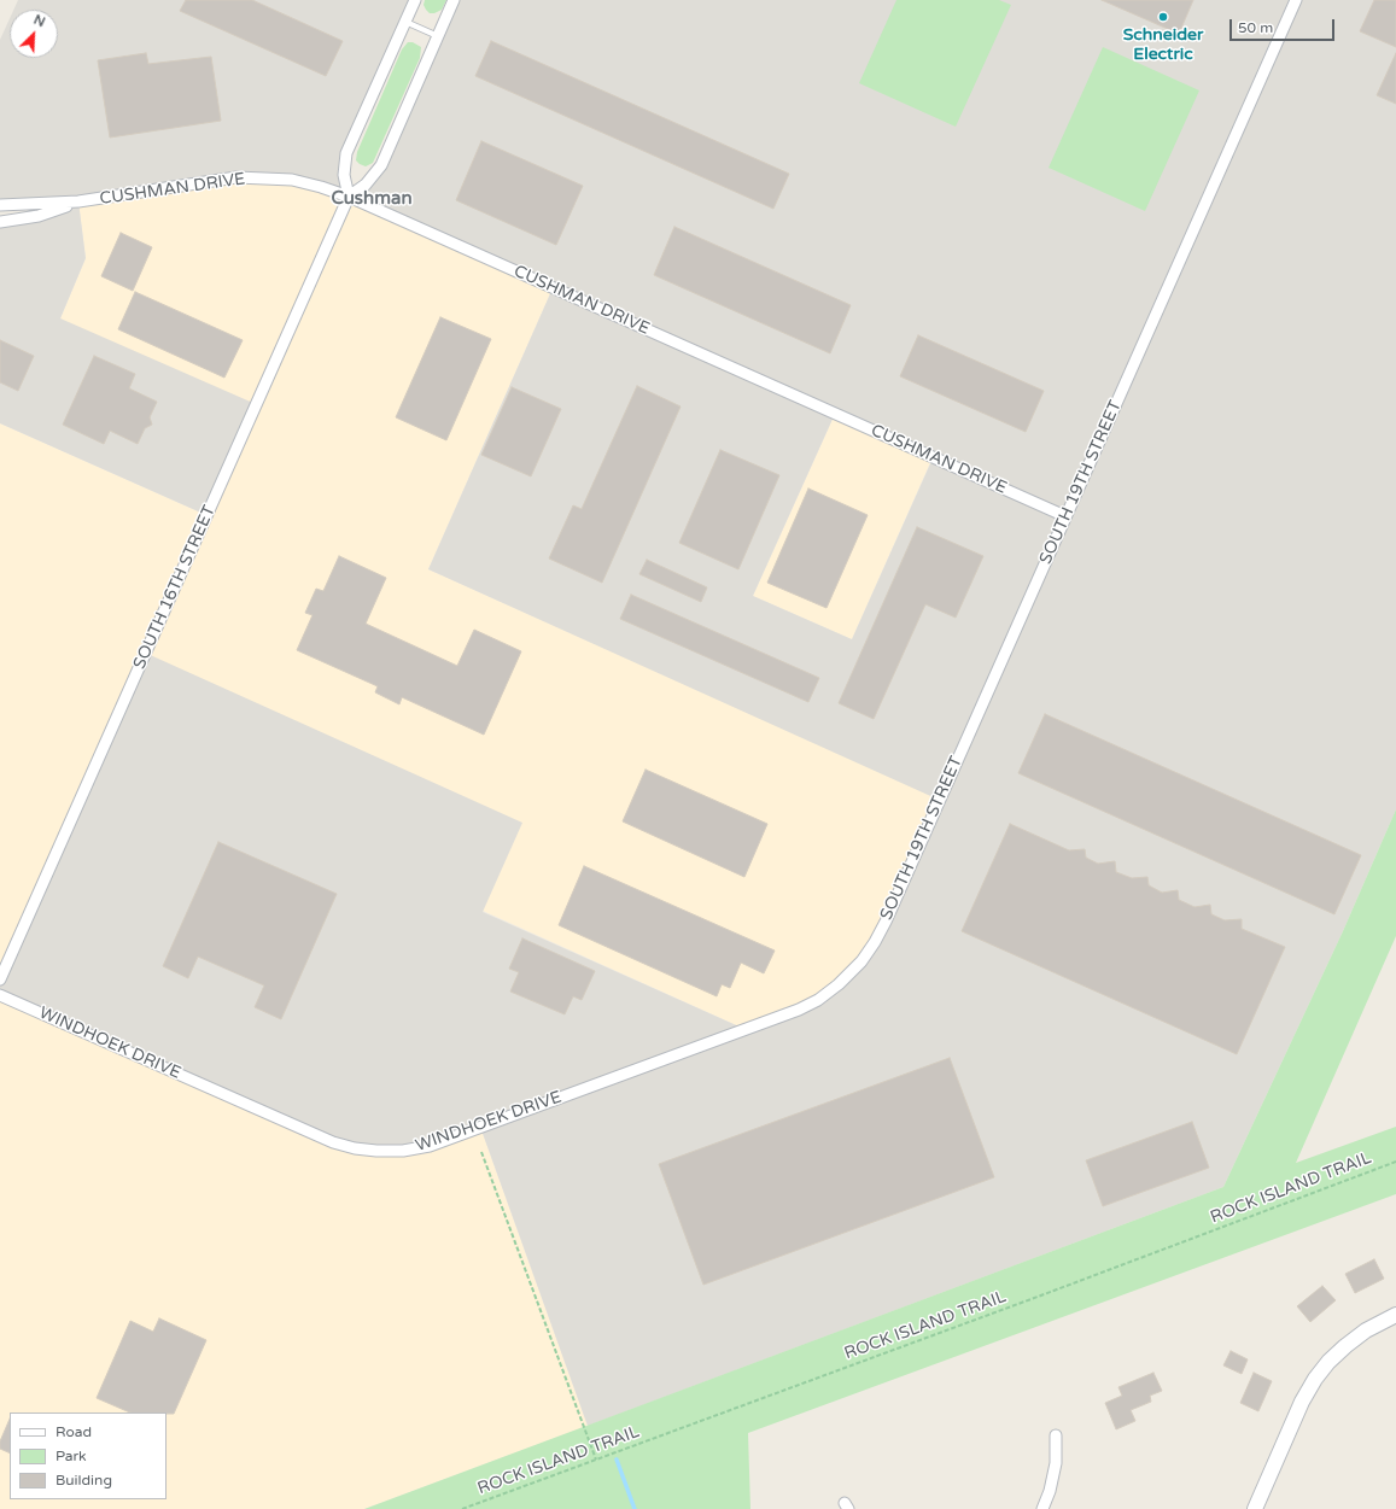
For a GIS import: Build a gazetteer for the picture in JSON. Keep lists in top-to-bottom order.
{
  "streets": {
    "street": [
      "CUSHMAN DRIVE",
      "SOUTH 19TH STREET",
      "SOUTH 16TH STREET",
      "WINDHOEK DRIVE"
    ],
    "path": ["ROCK ISLAND TRAIL"]
  },
  "crossings": [
    ["CUSHMAN DRIVE", "SOUTH 19TH STREET"],
    ["CUSHMAN DRIVE", "SOUTH 16TH STREET"],
    ["SOUTH 19TH STREET", "WINDHOEK DRIVE"]
  ],
  "districts": ["Cushman"],
  "places": ["Schneider Electric"],
  "legend": ["Road", "Park", "Building"],
  "scale_bar": "50 m",
  "north": "top right"
}
